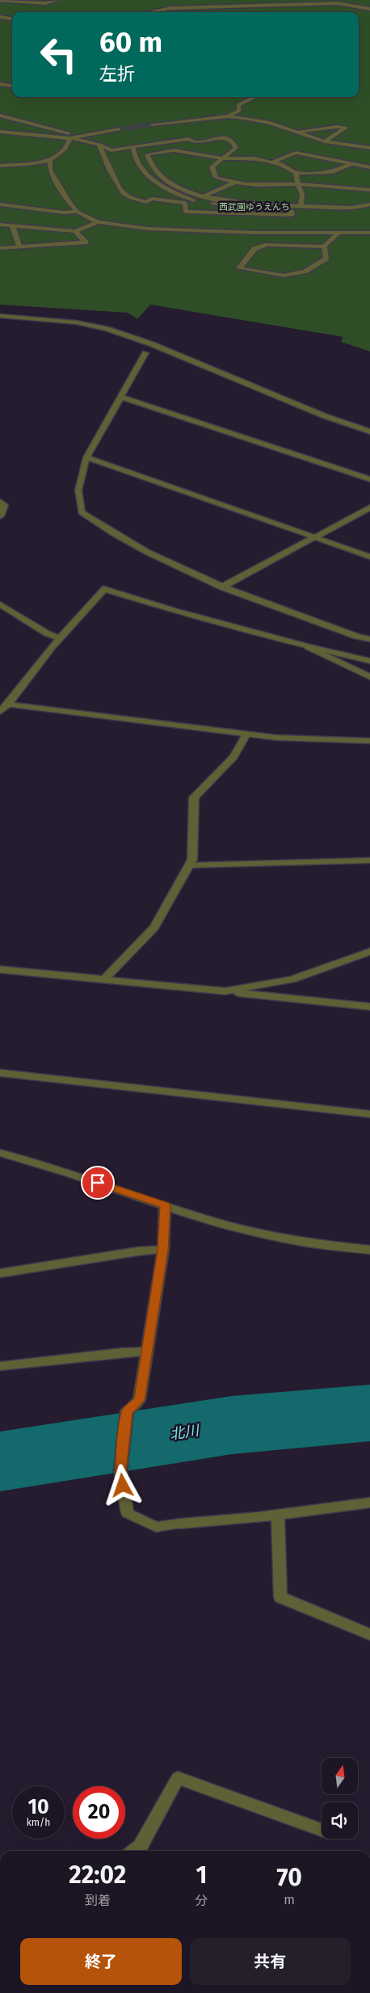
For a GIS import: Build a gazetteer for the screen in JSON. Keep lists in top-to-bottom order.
{
  "water": ["北川"],
  "parks": ["西武園ゆうえんち"],
  "north": "top",
  "page": {
    "turn": ["60 m", "左折"],
    "speed": "10 km/h",
    "limit": "20",
    "eta": [
      "22:02",
      "到着",
      "1",
      "分",
      "70",
      "m"
    ],
    "buttons": ["終了", "共有"]
  }
}
